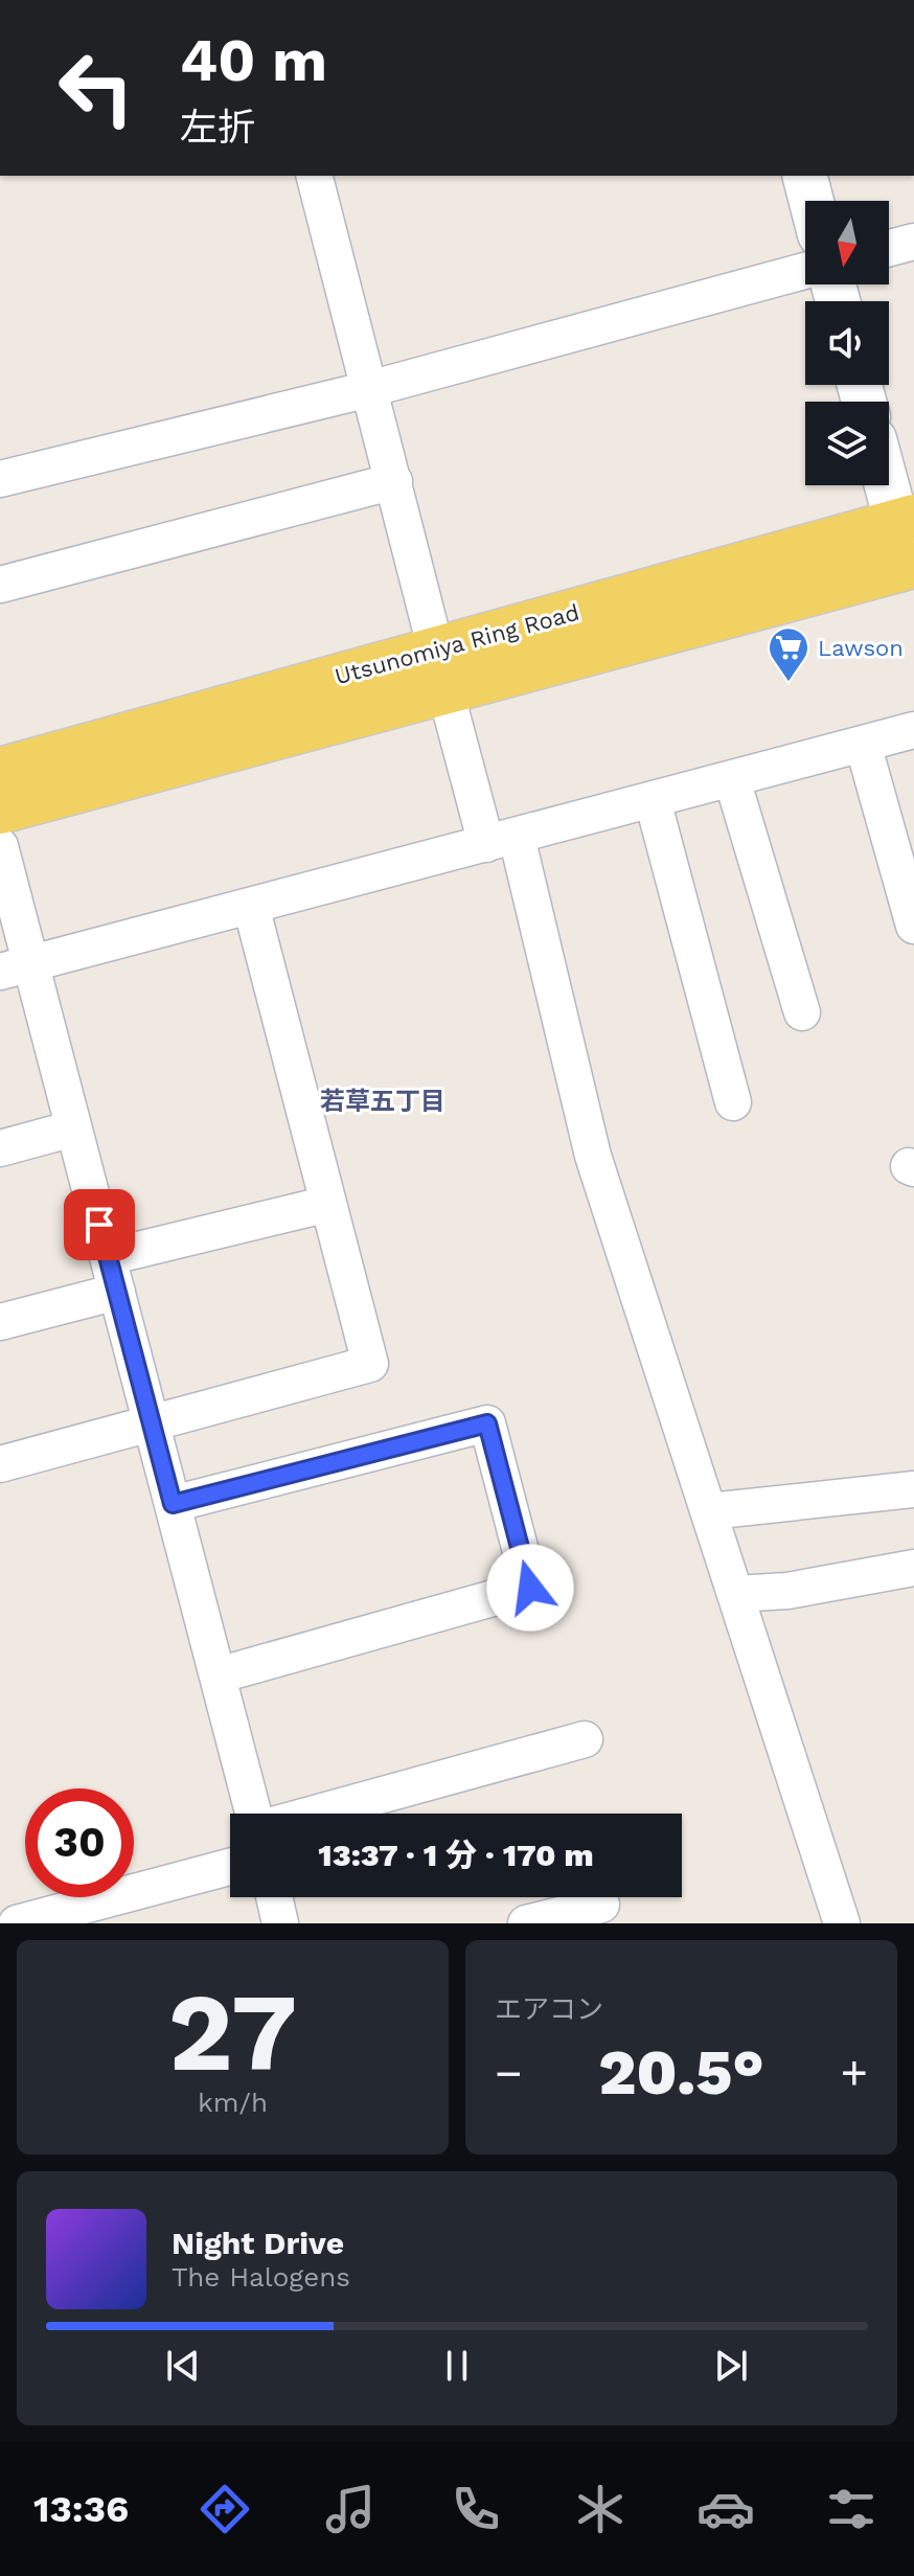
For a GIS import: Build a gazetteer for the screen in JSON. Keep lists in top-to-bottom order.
{
  "streets": {
    "main road": ["Utsunomiya Ring Road"]
  },
  "districts": ["若草五丁目"],
  "places": {
    "supermarket": ["Lawson"]
  },
  "north": "bottom",
  "page": {
    "turn": ["40 m", "左折"],
    "limit": "30",
    "trip": "13:37 · 1 分 · 170 m",
    "tile": [
      ["27", "km/h"],
      "エアコン"
    ],
    "heat": ["−", "20.5°", "+"],
    "song": ["Night Drive", "The Halogens"],
    "tabs": "13:36"
  }
}
